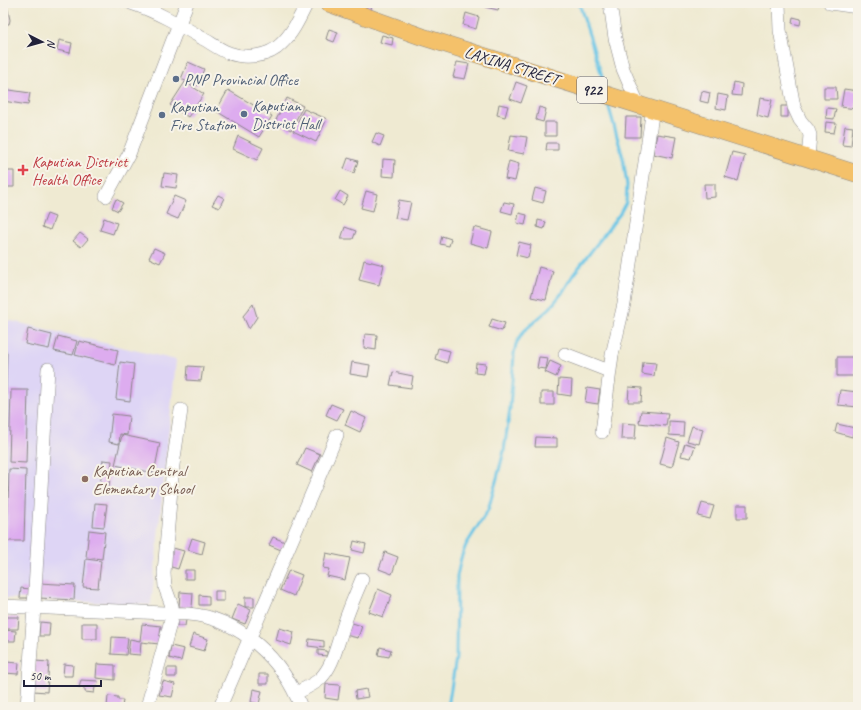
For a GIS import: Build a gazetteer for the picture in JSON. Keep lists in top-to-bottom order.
{
  "streets": {
    "main road": ["LAXINA STREET", "922"]
  },
  "places": {
    "other": [
      "PNP Provincial Office",
      "Kaputian District Hall",
      "Kaputian Fire Station",
      "Kaputian Central Elementary School"
    ],
    "health": ["Kaputian District Health Office"]
  },
  "scale_bar": "50 m",
  "north": "right"
}
